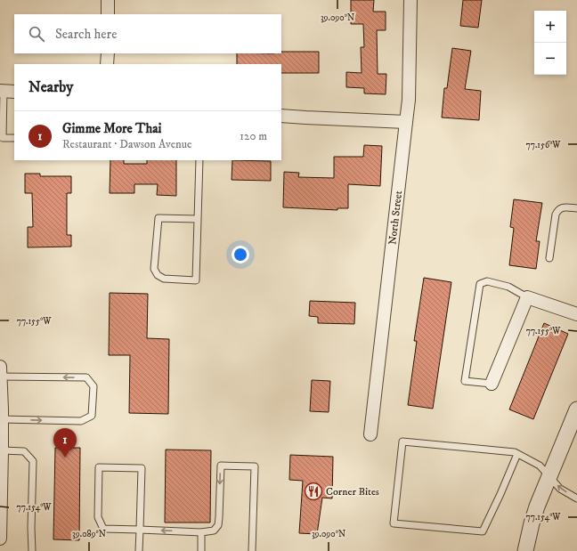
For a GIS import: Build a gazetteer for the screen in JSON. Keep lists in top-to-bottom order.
{
  "streets": {
    "street": ["North Street"]
  },
  "places": {
    "restaurant": ["Corner Bites"]
  },
  "page": {
    "map_buttons": ["+", "−"],
    "search": "Search here",
    "heading": "Nearby",
    "list": [
      {
        "mark": "1",
        "name": "Gimme More Thai",
        "note": "Restaurant · Dawson Avenue",
        "value": "120 m"
      }
    ],
    "pins": "1"
  },
  "coordinates": [
    "39.090°N",
    "77.156°W",
    "77.155°W",
    "77.154°W",
    "39.089°N"
  ]
}
